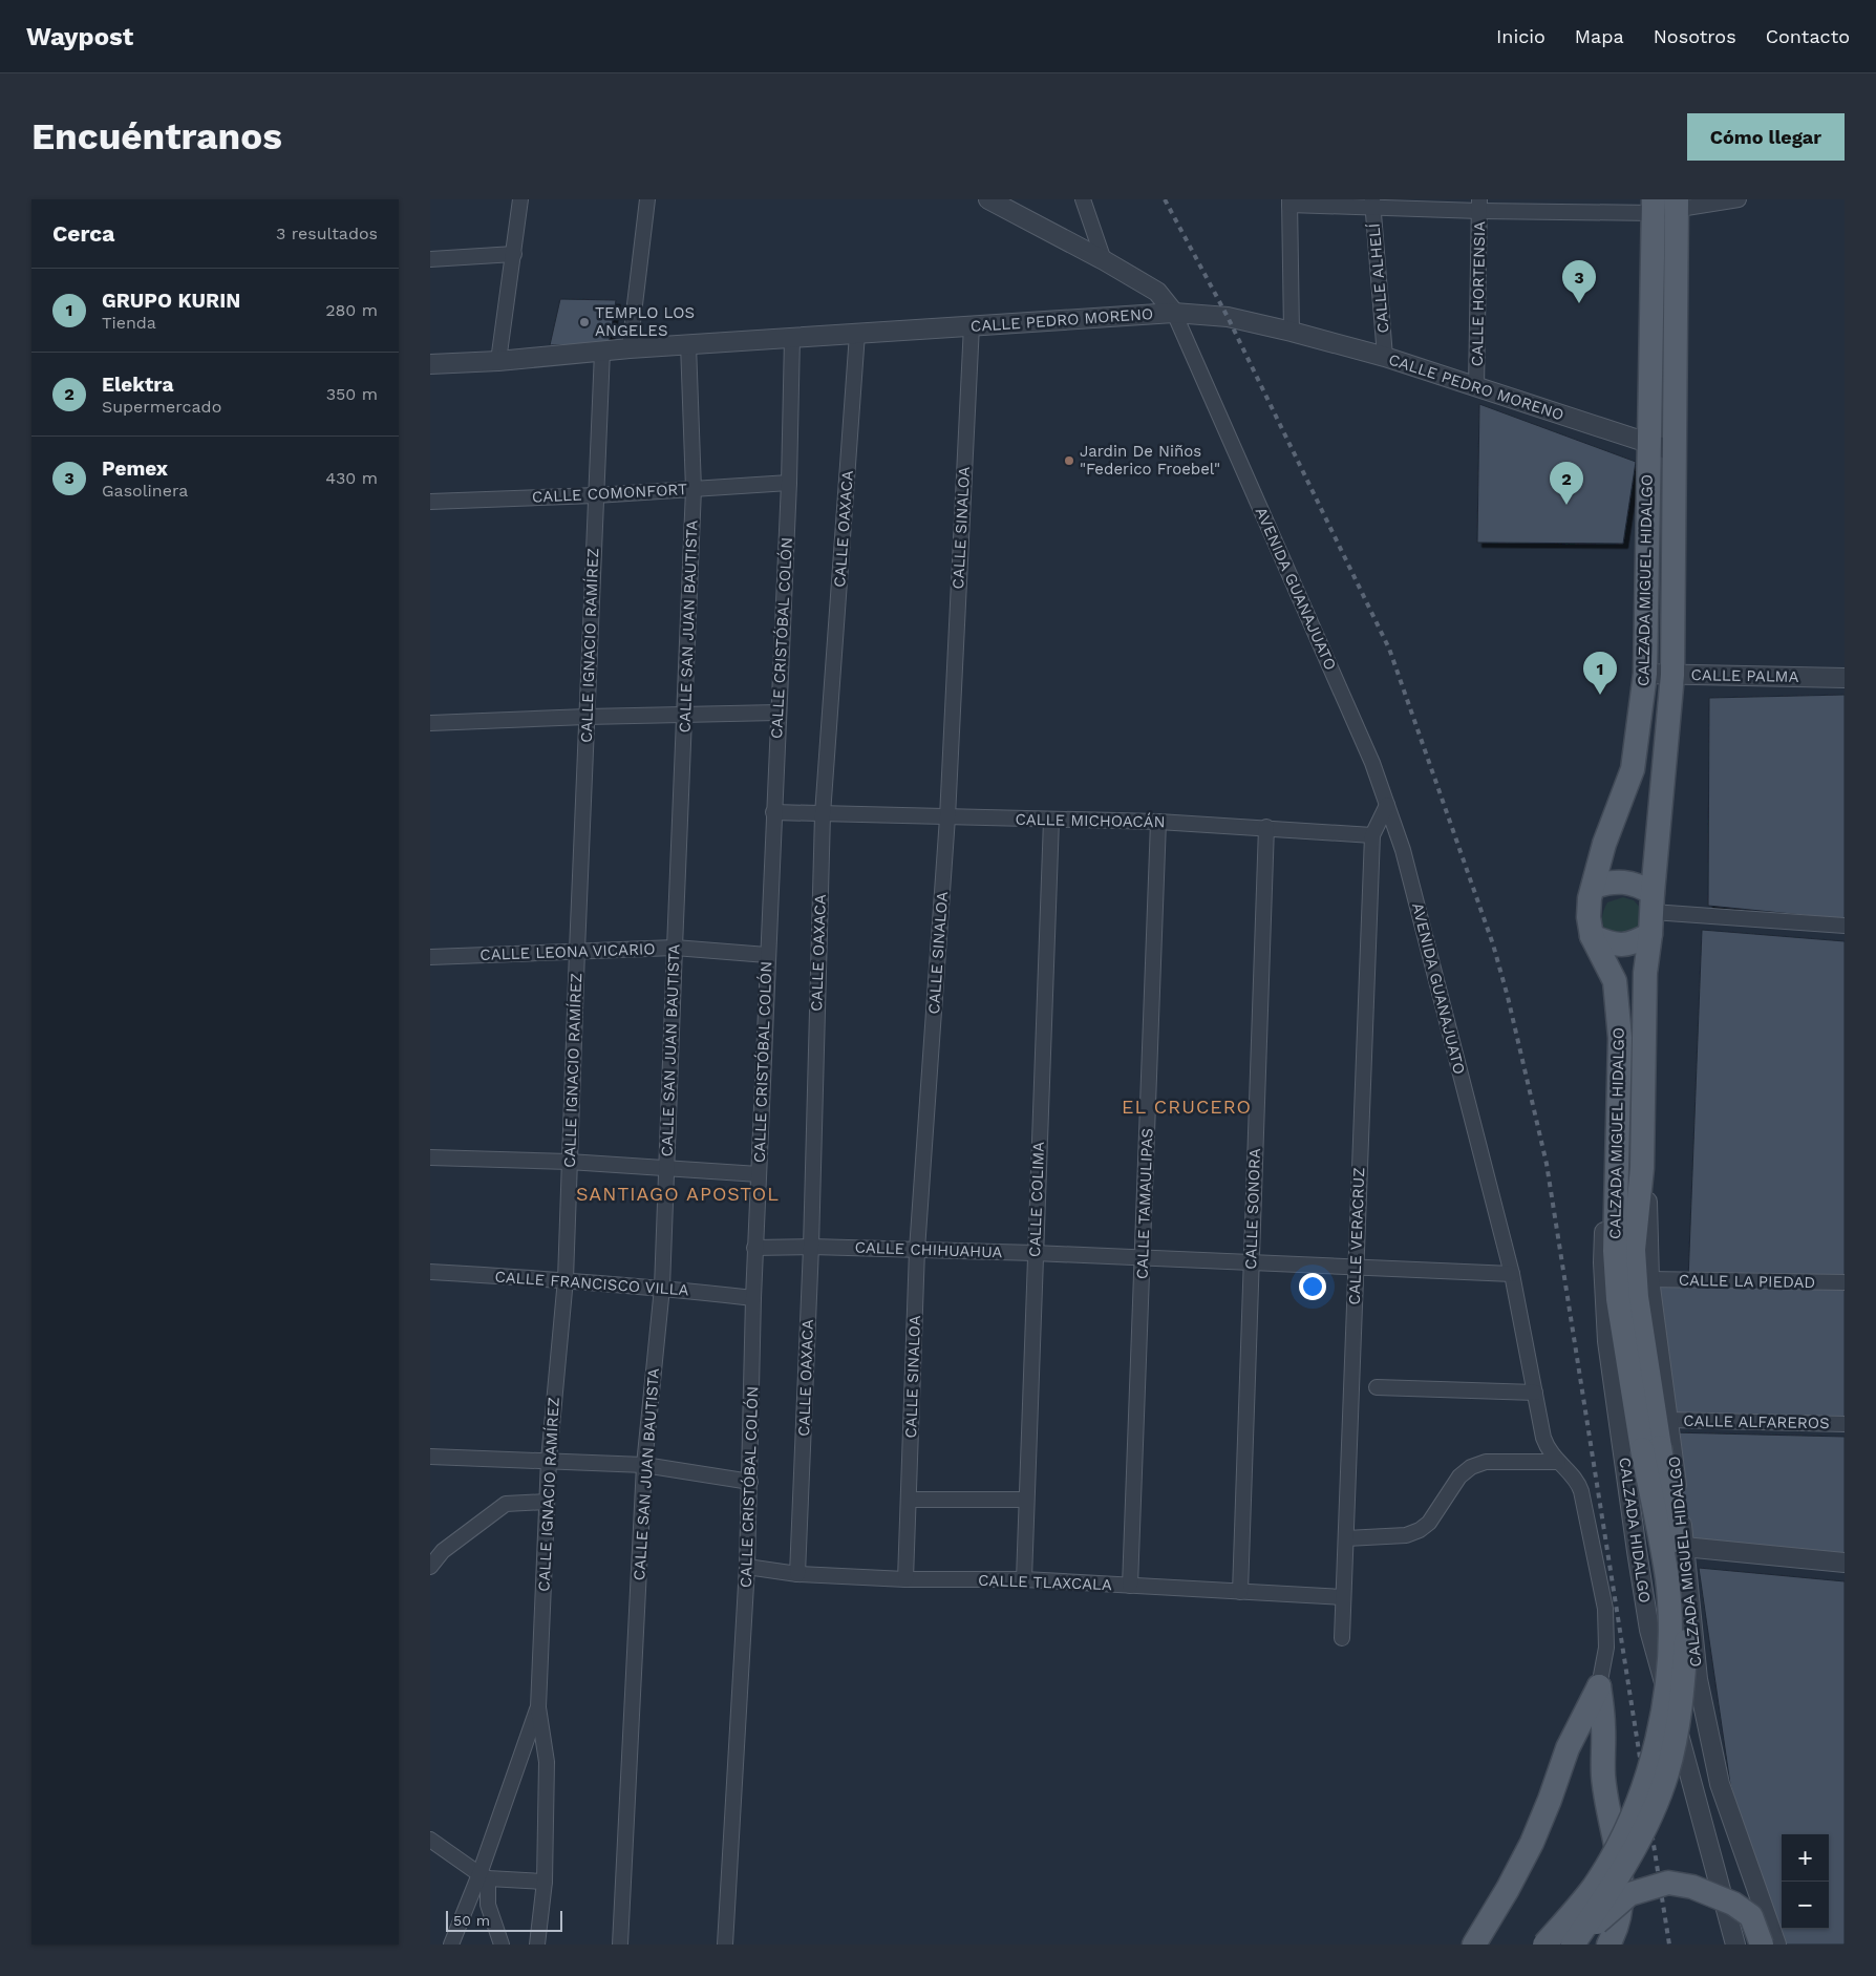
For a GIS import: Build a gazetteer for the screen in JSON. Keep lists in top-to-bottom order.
{
  "streets": {
    "main road": ["CALZADA MIGUEL HIDALGO"],
    "street": [
      "CALLE ALHELÍ",
      "CALLE HORTENSIA",
      "CALLE PEDRO MORENO",
      "CALLE COMONFORT",
      "CALLE SINALOA",
      "CALLE OAXACA",
      "AVENIDA GUANAJUATO",
      "CALLE SAN JUAN BAUTISTA",
      "CALLE CRISTÓBAL COLÓN",
      "CALLE IGNACIO RAMÍREZ",
      "CALLE PALMA",
      "CALLE MICHOACÁN",
      "CALLE LEONA VICARIO",
      "CALLE COLIMA",
      "CALLE TAMAULIPAS",
      "CALLE SONORA",
      "CALLE VERACRUZ",
      "CALLE CHIHUAHUA",
      "CALLE LA PIEDAD",
      "CALLE FRANCISCO VILLA",
      "CALLE ALFAREROS",
      "CALZADA HIDALGO",
      "CALLE TLAXCALA"
    ]
  },
  "crossings": [
    ["CALLE ALHELÍ", "CALLE PEDRO MORENO"],
    ["CALLE HORTENSIA", "CALLE PEDRO MORENO"],
    ["CALLE PEDRO MORENO", "CALLE SINALOA"],
    ["CALLE PEDRO MORENO", "CALLE OAXACA"],
    ["CALLE PEDRO MORENO", "CALZADA MIGUEL HIDALGO"],
    ["CALLE PEDRO MORENO", "AVENIDA GUANAJUATO"],
    ["CALLE PEDRO MORENO", "CALLE SAN JUAN BAUTISTA"],
    ["CALLE PEDRO MORENO", "CALLE CRISTÓBAL COLÓN"],
    ["CALLE PEDRO MORENO", "CALLE IGNACIO RAMÍREZ"],
    ["CALLE COMONFORT", "CALLE SAN JUAN BAUTISTA"],
    ["CALLE COMONFORT", "CALLE CRISTÓBAL COLÓN"],
    ["CALLE COMONFORT", "CALLE IGNACIO RAMÍREZ"],
    ["CALLE SINALOA", "CALLE MICHOACÁN"],
    ["CALLE SINALOA", "CALLE CHIHUAHUA"],
    ["CALLE SINALOA", "CALLE TLAXCALA"],
    ["CALLE OAXACA", "CALLE MICHOACÁN"],
    ["CALLE OAXACA", "CALLE CHIHUAHUA"],
    ["CALLE OAXACA", "CALLE TLAXCALA"],
    ["CALZADA MIGUEL HIDALGO", "CALLE PALMA"],
    ["CALZADA MIGUEL HIDALGO", "CALLE LA PIEDAD"],
    ["CALZADA MIGUEL HIDALGO", "CALLE ALFAREROS"],
    ["CALZADA MIGUEL HIDALGO", "CALZADA HIDALGO"],
    ["AVENIDA GUANAJUATO", "CALLE CHIHUAHUA"],
    ["CALLE SAN JUAN BAUTISTA", "CALLE LEONA VICARIO"],
    ["CALLE SAN JUAN BAUTISTA", "CALLE FRANCISCO VILLA"],
    ["CALLE CRISTÓBAL COLÓN", "CALLE MICHOACÁN"],
    ["CALLE CRISTÓBAL COLÓN", "CALLE LEONA VICARIO"],
    ["CALLE CRISTÓBAL COLÓN", "CALLE CHIHUAHUA"],
    ["CALLE CRISTÓBAL COLÓN", "CALLE FRANCISCO VILLA"],
    ["CALLE CRISTÓBAL COLÓN", "CALLE TLAXCALA"],
    ["CALLE IGNACIO RAMÍREZ", "CALLE LEONA VICARIO"],
    ["CALLE IGNACIO RAMÍREZ", "CALLE FRANCISCO VILLA"],
    ["CALLE MICHOACÁN", "CALLE COLIMA"],
    ["CALLE MICHOACÁN", "CALLE TAMAULIPAS"],
    ["CALLE MICHOACÁN", "CALLE SONORA"],
    ["CALLE MICHOACÁN", "CALLE VERACRUZ"],
    ["CALLE COLIMA", "CALLE CHIHUAHUA"],
    ["CALLE COLIMA", "CALLE TLAXCALA"],
    ["CALLE TAMAULIPAS", "CALLE CHIHUAHUA"],
    ["CALLE TAMAULIPAS", "CALLE TLAXCALA"],
    ["CALLE SONORA", "CALLE CHIHUAHUA"],
    ["CALLE SONORA", "CALLE TLAXCALA"],
    ["CALLE VERACRUZ", "CALLE CHIHUAHUA"],
    ["CALLE VERACRUZ", "CALLE TLAXCALA"]
  ],
  "districts": ["EL CRUCERO", "SANTIAGO APOSTOL"],
  "places": ["TEMPLO LOS ANGELES", "Jardin De Niños \"Federico Froebel\""],
  "scale_bar": "50 m",
  "page": {
    "header": "Waypost",
    "nav": [
      "Inicio",
      "Mapa",
      "Nosotros",
      "Contacto"
    ],
    "buttons": "Cómo llegar",
    "title": "Encuéntranos",
    "heading": ["Cerca", "3 resultados"],
    "pins": ["3", "2", "1"],
    "list": [
      {
        "mark": "1",
        "name": "GRUPO KURIN",
        "note": "Tienda",
        "value": "280 m"
      },
      {
        "mark": "2",
        "name": "Elektra",
        "note": "Supermercado",
        "value": "350 m"
      },
      {
        "mark": "3",
        "name": "Pemex",
        "note": "Gasolinera",
        "value": "430 m"
      }
    ],
    "map_buttons": ["+", "−"],
    "scale": "50 m"
  }
}
